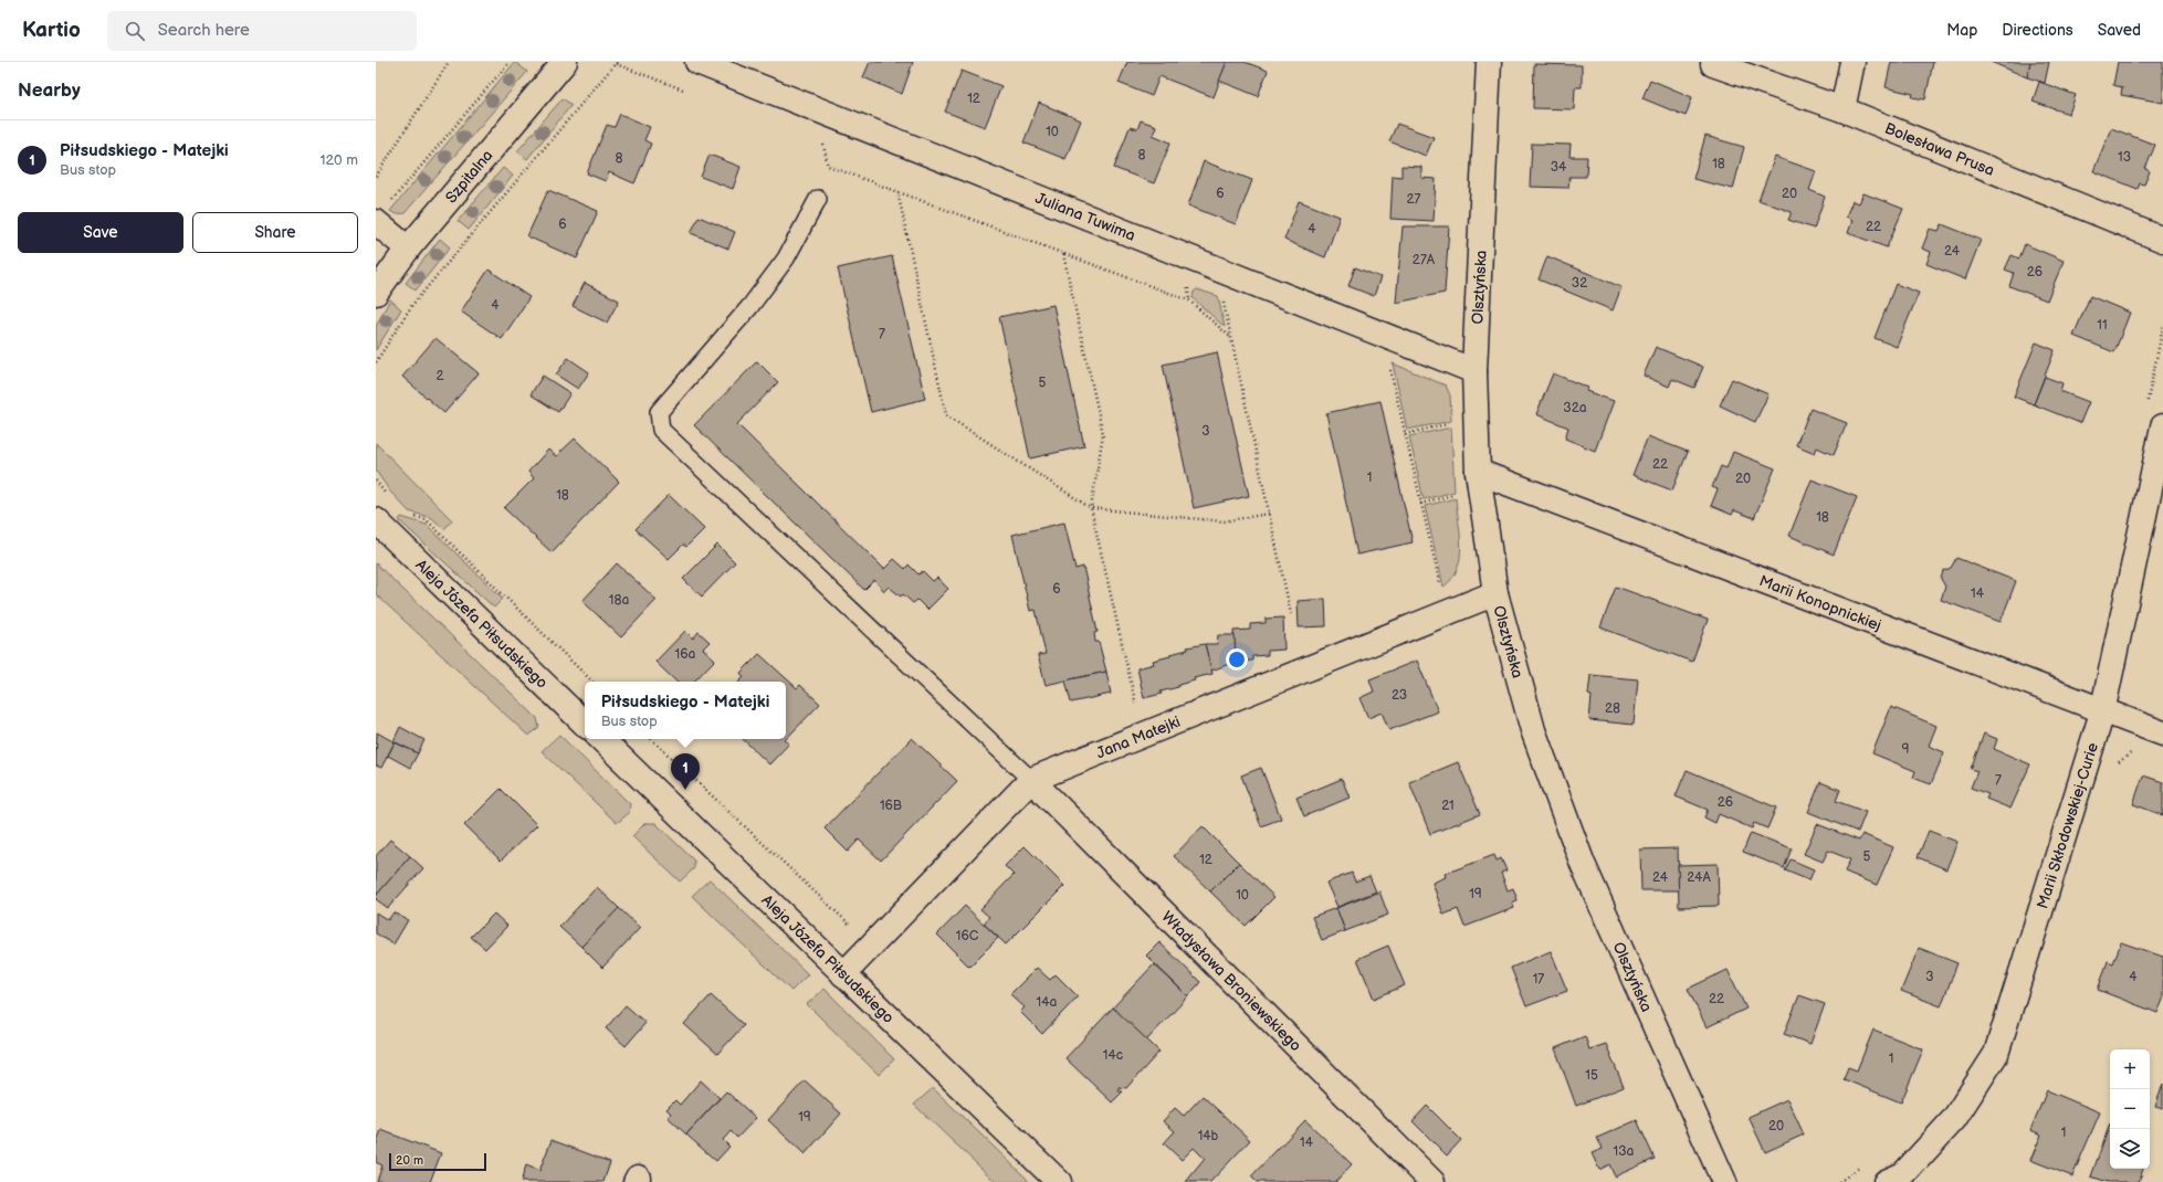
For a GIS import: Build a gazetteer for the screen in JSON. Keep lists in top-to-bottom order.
{
  "streets": {
    "street": [
      "Bolesława Prusa",
      "Szpitalna",
      "Juliana Tuwima",
      "Olsztyńska",
      "Marii Konopnickiej",
      "Aleja Józefa Piłsudskiego",
      "Jana Matejki",
      "Marii Skłodowskiej-Curie",
      "Władysława Broniewskiego"
    ]
  },
  "crossings": [
    ["Juliana Tuwima", "Olsztyńska"],
    ["Olsztyńska", "Marii Konopnickiej"],
    ["Olsztyńska", "Jana Matejki"],
    ["Marii Konopnickiej", "Marii Skłodowskiej-Curie"],
    ["Aleja Józefa Piłsudskiego", "Jana Matejki"],
    ["Jana Matejki", "Władysława Broniewskiego"]
  ],
  "house_numbers": [
    "12",
    "10",
    "8",
    "13",
    "8",
    "18",
    "34",
    "6",
    "20",
    "27",
    "6",
    "22",
    "4",
    "24",
    "27A",
    "26",
    "32",
    "4",
    "11",
    "7",
    "2",
    "5",
    "32a",
    "3",
    "22",
    "1",
    "20",
    "18",
    "18",
    "6",
    "14",
    "18a",
    "16a",
    "23",
    "28",
    "9",
    "7",
    "26",
    "16B",
    "21",
    "5",
    "12",
    "24",
    "24A",
    "19",
    "10",
    "16C",
    "3",
    "4",
    "17",
    "22",
    "14a",
    "14c",
    "1",
    "15",
    "19",
    "20",
    "1",
    "14b",
    "14",
    "13a"
  ],
  "scale_bar": "20 m",
  "page": {
    "header": "Kartio",
    "search": "Search here",
    "nav": ["Map", "Directions", "Saved"],
    "heading": "Nearby",
    "list": [
      {
        "mark": "1",
        "name": "Piłsudskiego - Matejki",
        "note": "Bus stop",
        "value": "120 m"
      }
    ],
    "buttons": ["Save", "Share"],
    "popup": ["Piłsudskiego - Matejki", "Bus stop"],
    "pins": "1",
    "map_buttons": ["+", "−"],
    "scale": "20 m"
  }
}
